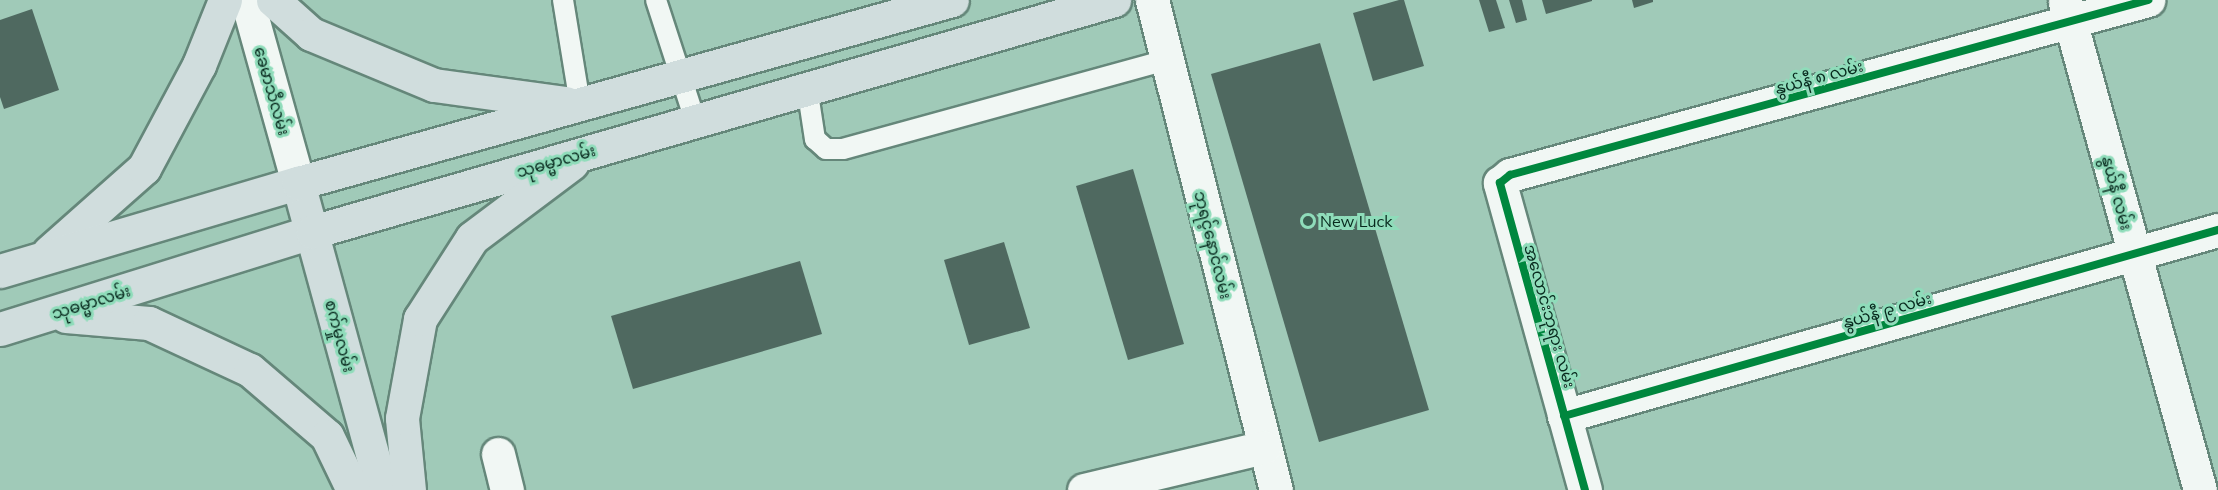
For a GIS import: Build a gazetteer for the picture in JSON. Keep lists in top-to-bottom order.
{
  "streets": {
    "main road": ["သုဓမ္မာလမ်း", "စက်မှုလမ်း"],
    "street": [
      "နွယ်နီ ၈ လမ်း",
      "ခေမာသီလမ်း",
      "နွယ်နီ လမ်း",
      "ဘုရင့်နောင်လမ်း",
      "နွယ်နီ ၉ လမ်း",
      "အလောင်းဘုရား လမ်း"
    ]
  },
  "crossings": [
    ["နွယ်နီ ၈ လမ်း", "နွယ်နီ လမ်း"],
    ["နွယ်နီ ၈ လမ်း", "အလောင်းဘုရား လမ်း"],
    ["ခေမာသီလမ်း", "စက်မှုလမ်း"],
    ["သုဓမ္မာလမ်း", "စက်မှုလမ်း"],
    ["နွယ်နီ လမ်း", "နွယ်နီ ၉ လမ်း"],
    ["နွယ်နီ ၉ လမ်း", "အလောင်းဘုရား လမ်း"]
  ],
  "places": ["New Luck"]
}
